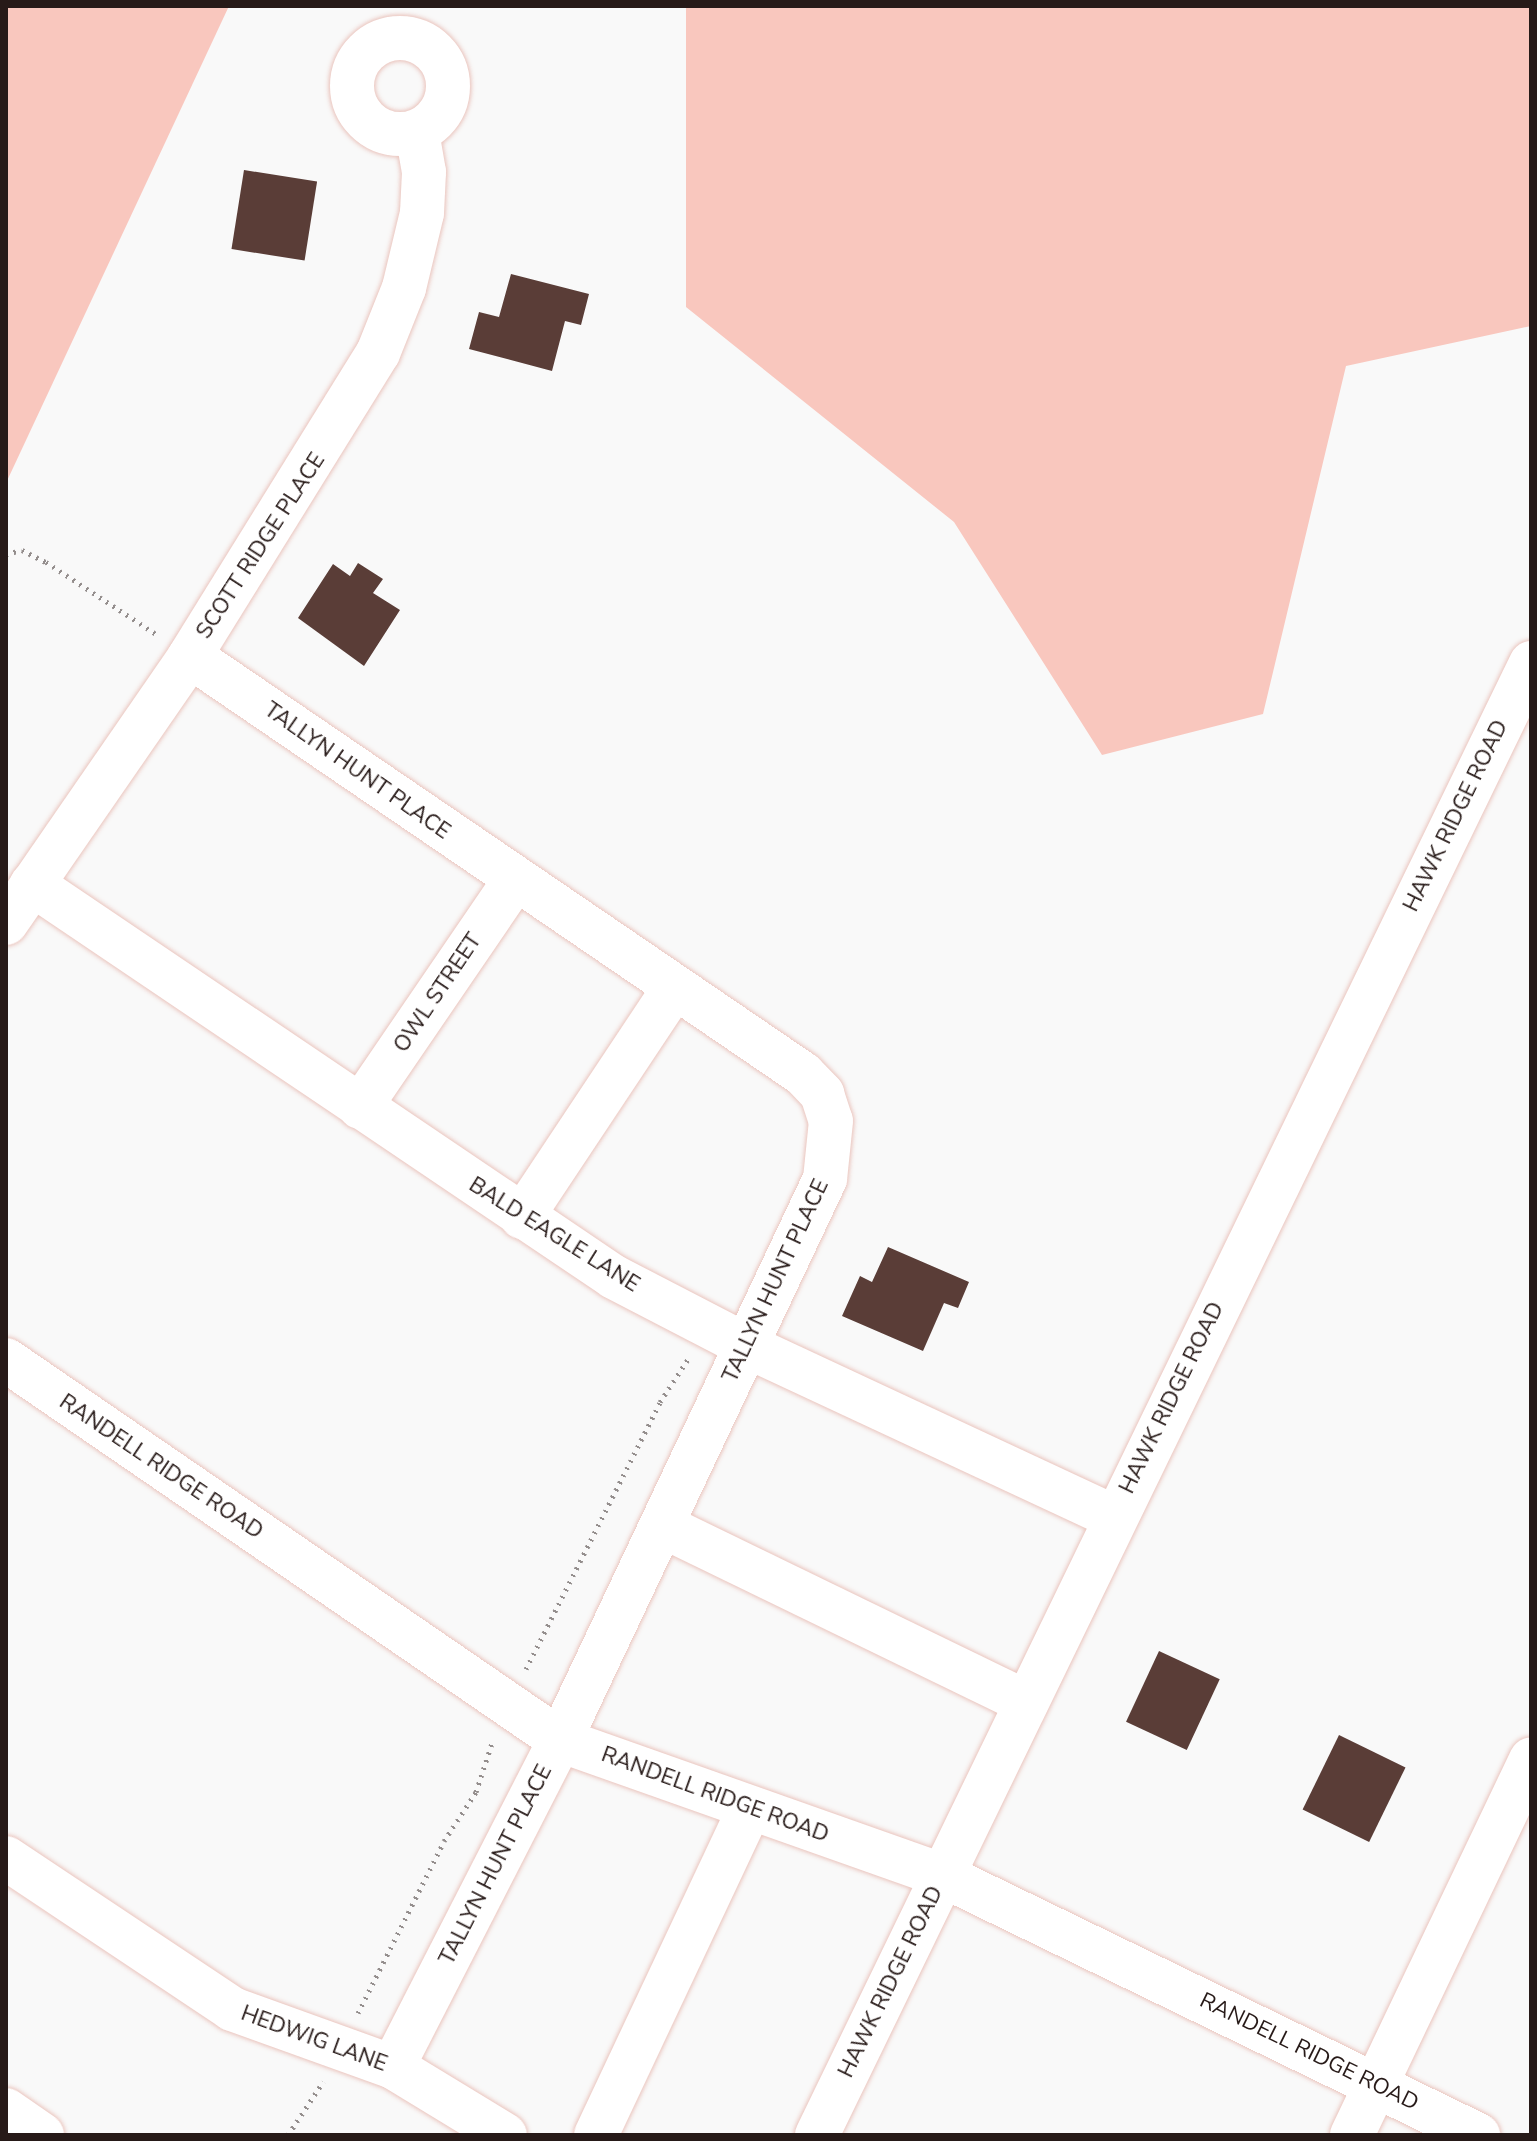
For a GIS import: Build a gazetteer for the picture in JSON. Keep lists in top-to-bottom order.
{
  "streets": {
    "street": [
      "SCOTT RIDGE PLACE",
      "TALLYN HUNT PLACE",
      "HAWK RIDGE ROAD",
      "OWL STREET",
      "BALD EAGLE LANE",
      "RANDELL RIDGE ROAD",
      "HEDWIG LANE"
    ]
  },
  "crossings": [
    ["SCOTT RIDGE PLACE", "TALLYN HUNT PLACE"],
    ["SCOTT RIDGE PLACE", "BALD EAGLE LANE"],
    ["TALLYN HUNT PLACE", "OWL STREET"],
    ["TALLYN HUNT PLACE", "BALD EAGLE LANE"],
    ["TALLYN HUNT PLACE", "RANDELL RIDGE ROAD"],
    ["TALLYN HUNT PLACE", "HEDWIG LANE"],
    ["HAWK RIDGE ROAD", "BALD EAGLE LANE"],
    ["HAWK RIDGE ROAD", "RANDELL RIDGE ROAD"],
    ["OWL STREET", "BALD EAGLE LANE"]
  ]
}
